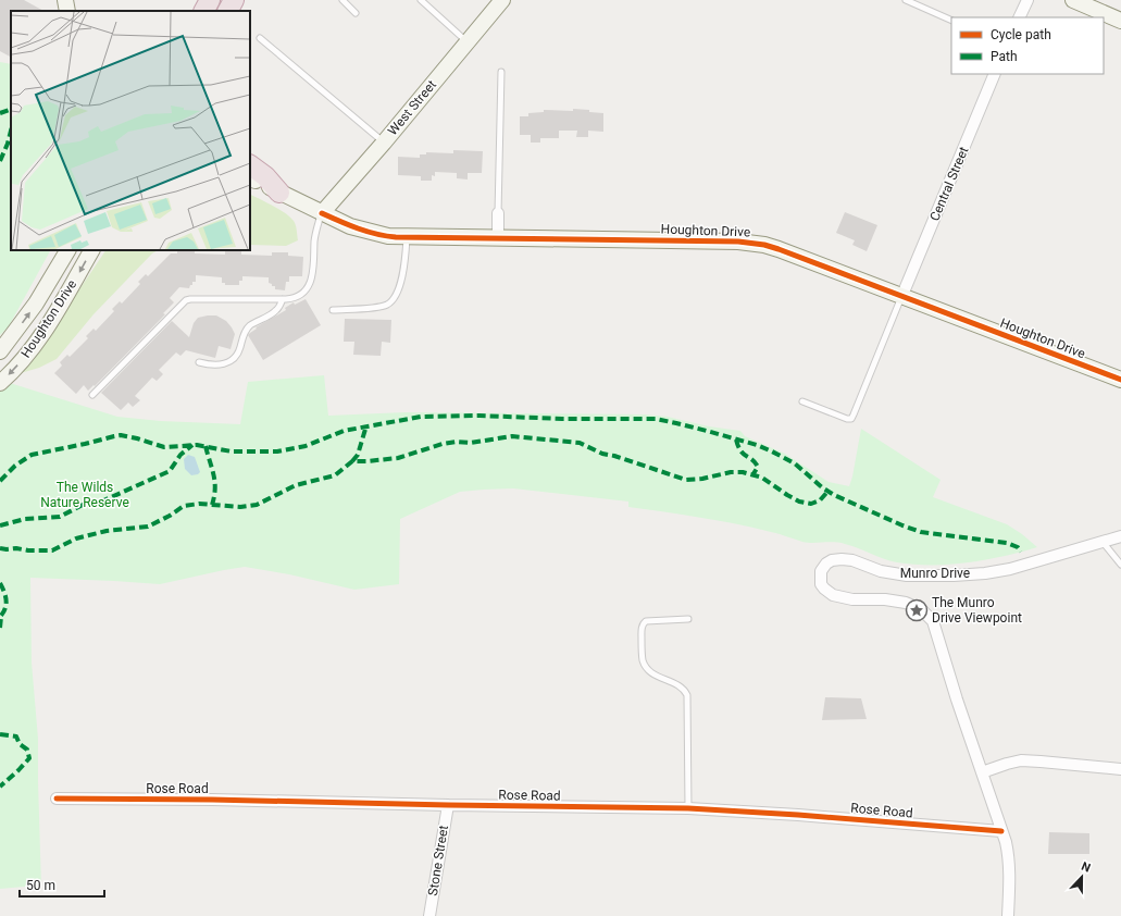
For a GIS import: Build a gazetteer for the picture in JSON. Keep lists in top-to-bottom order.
{
  "streets": {
    "street": [
      "West Street",
      "Central Street",
      "Houghton Drive",
      "Munro Drive",
      "Rose Road",
      "Stone Street"
    ]
  },
  "crossings": [
    ["West Street", "Houghton Drive"],
    ["Central Street", "Houghton Drive"],
    ["Munro Drive", "Rose Road"],
    ["Rose Road", "Stone Street"]
  ],
  "parks": ["The Wilds Nature Reserve"],
  "places": {
    "place": ["The Munro Drive Viewpoint"]
  },
  "legend": ["Cycle path", "Path"],
  "scale_bar": "50 m",
  "north": "top"
}
